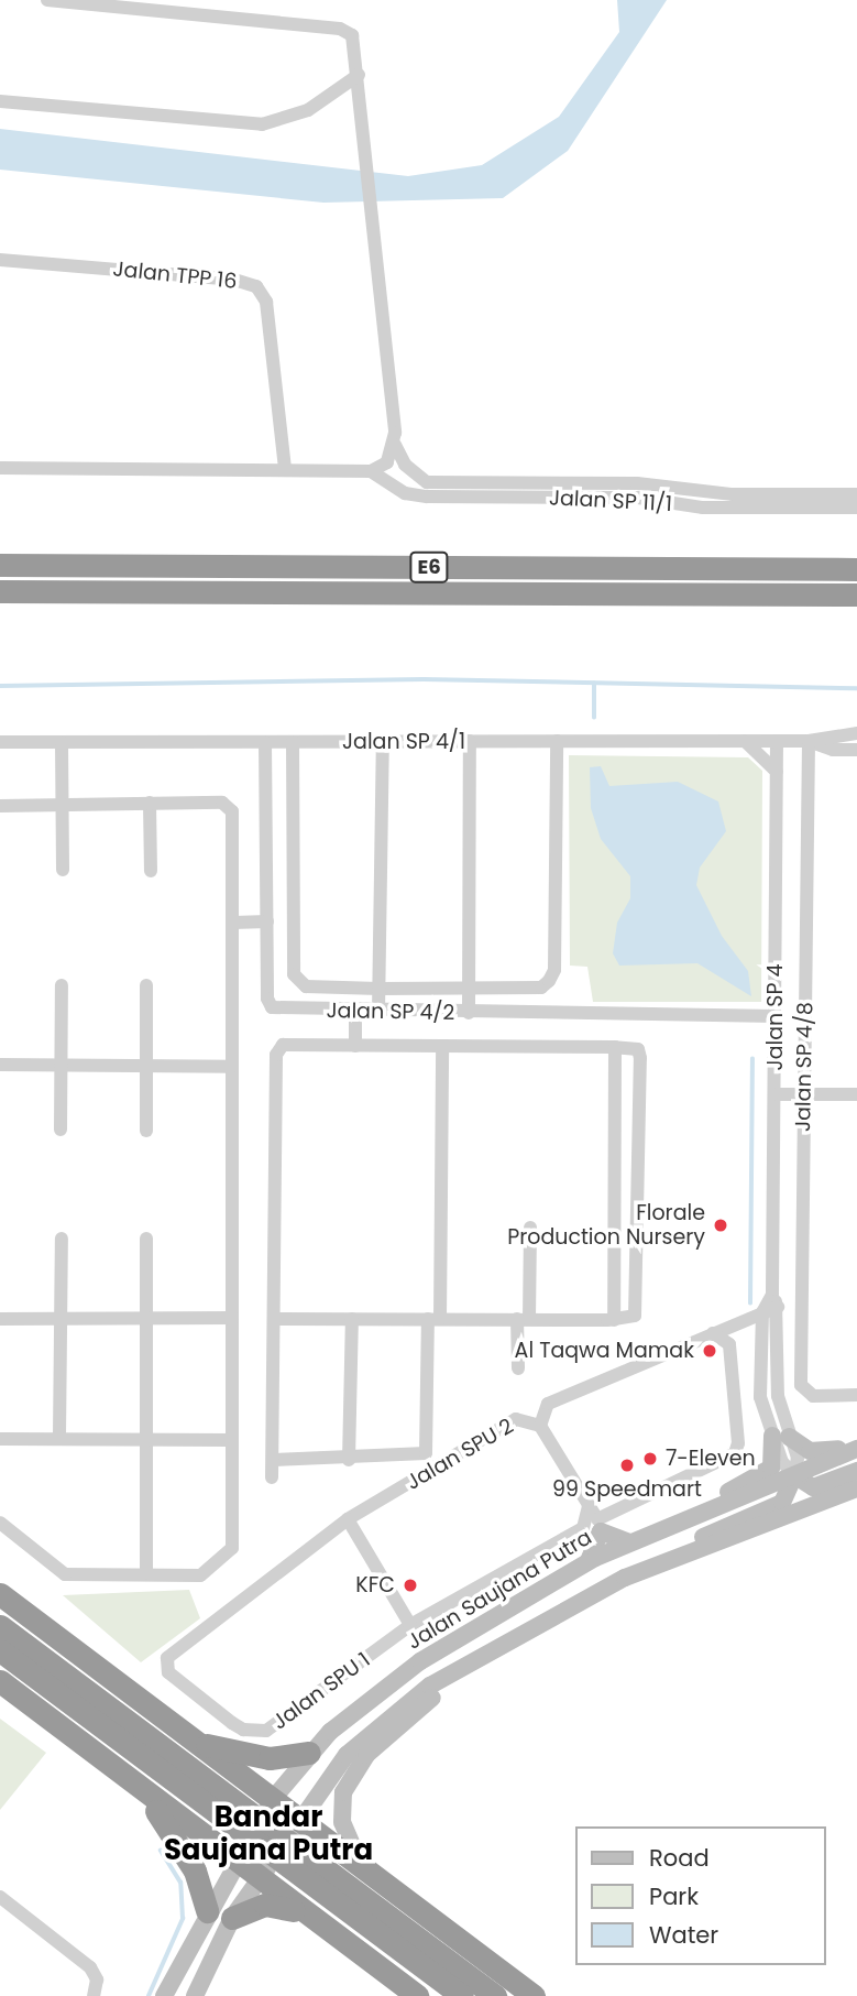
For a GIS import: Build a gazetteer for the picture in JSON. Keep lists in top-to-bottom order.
{
  "streets": {
    "highway": ["E6"],
    "main road": ["Jalan Saujana Putra"],
    "street": [
      "Jalan TPP 16",
      "Jalan SP 11/1",
      "Jalan SP 4/1",
      "Jalan SP 4/2",
      "Jalan SP 4",
      "Jalan SP 4/8",
      "Jalan SPU 2",
      "Jalan SPU 1"
    ]
  },
  "crossings": [
    ["Jalan SP 4/1", "Jalan SP 4/2"],
    ["Jalan SP 4/1", "Jalan SP 4"],
    ["Jalan SP 4/1", "Jalan SP 4/8"],
    ["Jalan SP 4/2", "Jalan SP 4"],
    ["Jalan SP 4", "Jalan SPU 2"],
    ["Jalan SP 4", "Jalan Saujana Putra"],
    ["Jalan SPU 2", "Jalan SPU 1"]
  ],
  "districts": ["Bandar Saujana Putra"],
  "places": [
    "Florale Production Nursery",
    "Al Taqwa Mamak",
    "7-Eleven",
    "99 Speedmart",
    "KFC"
  ],
  "legend": ["Road", "Park", "Water"]
}
